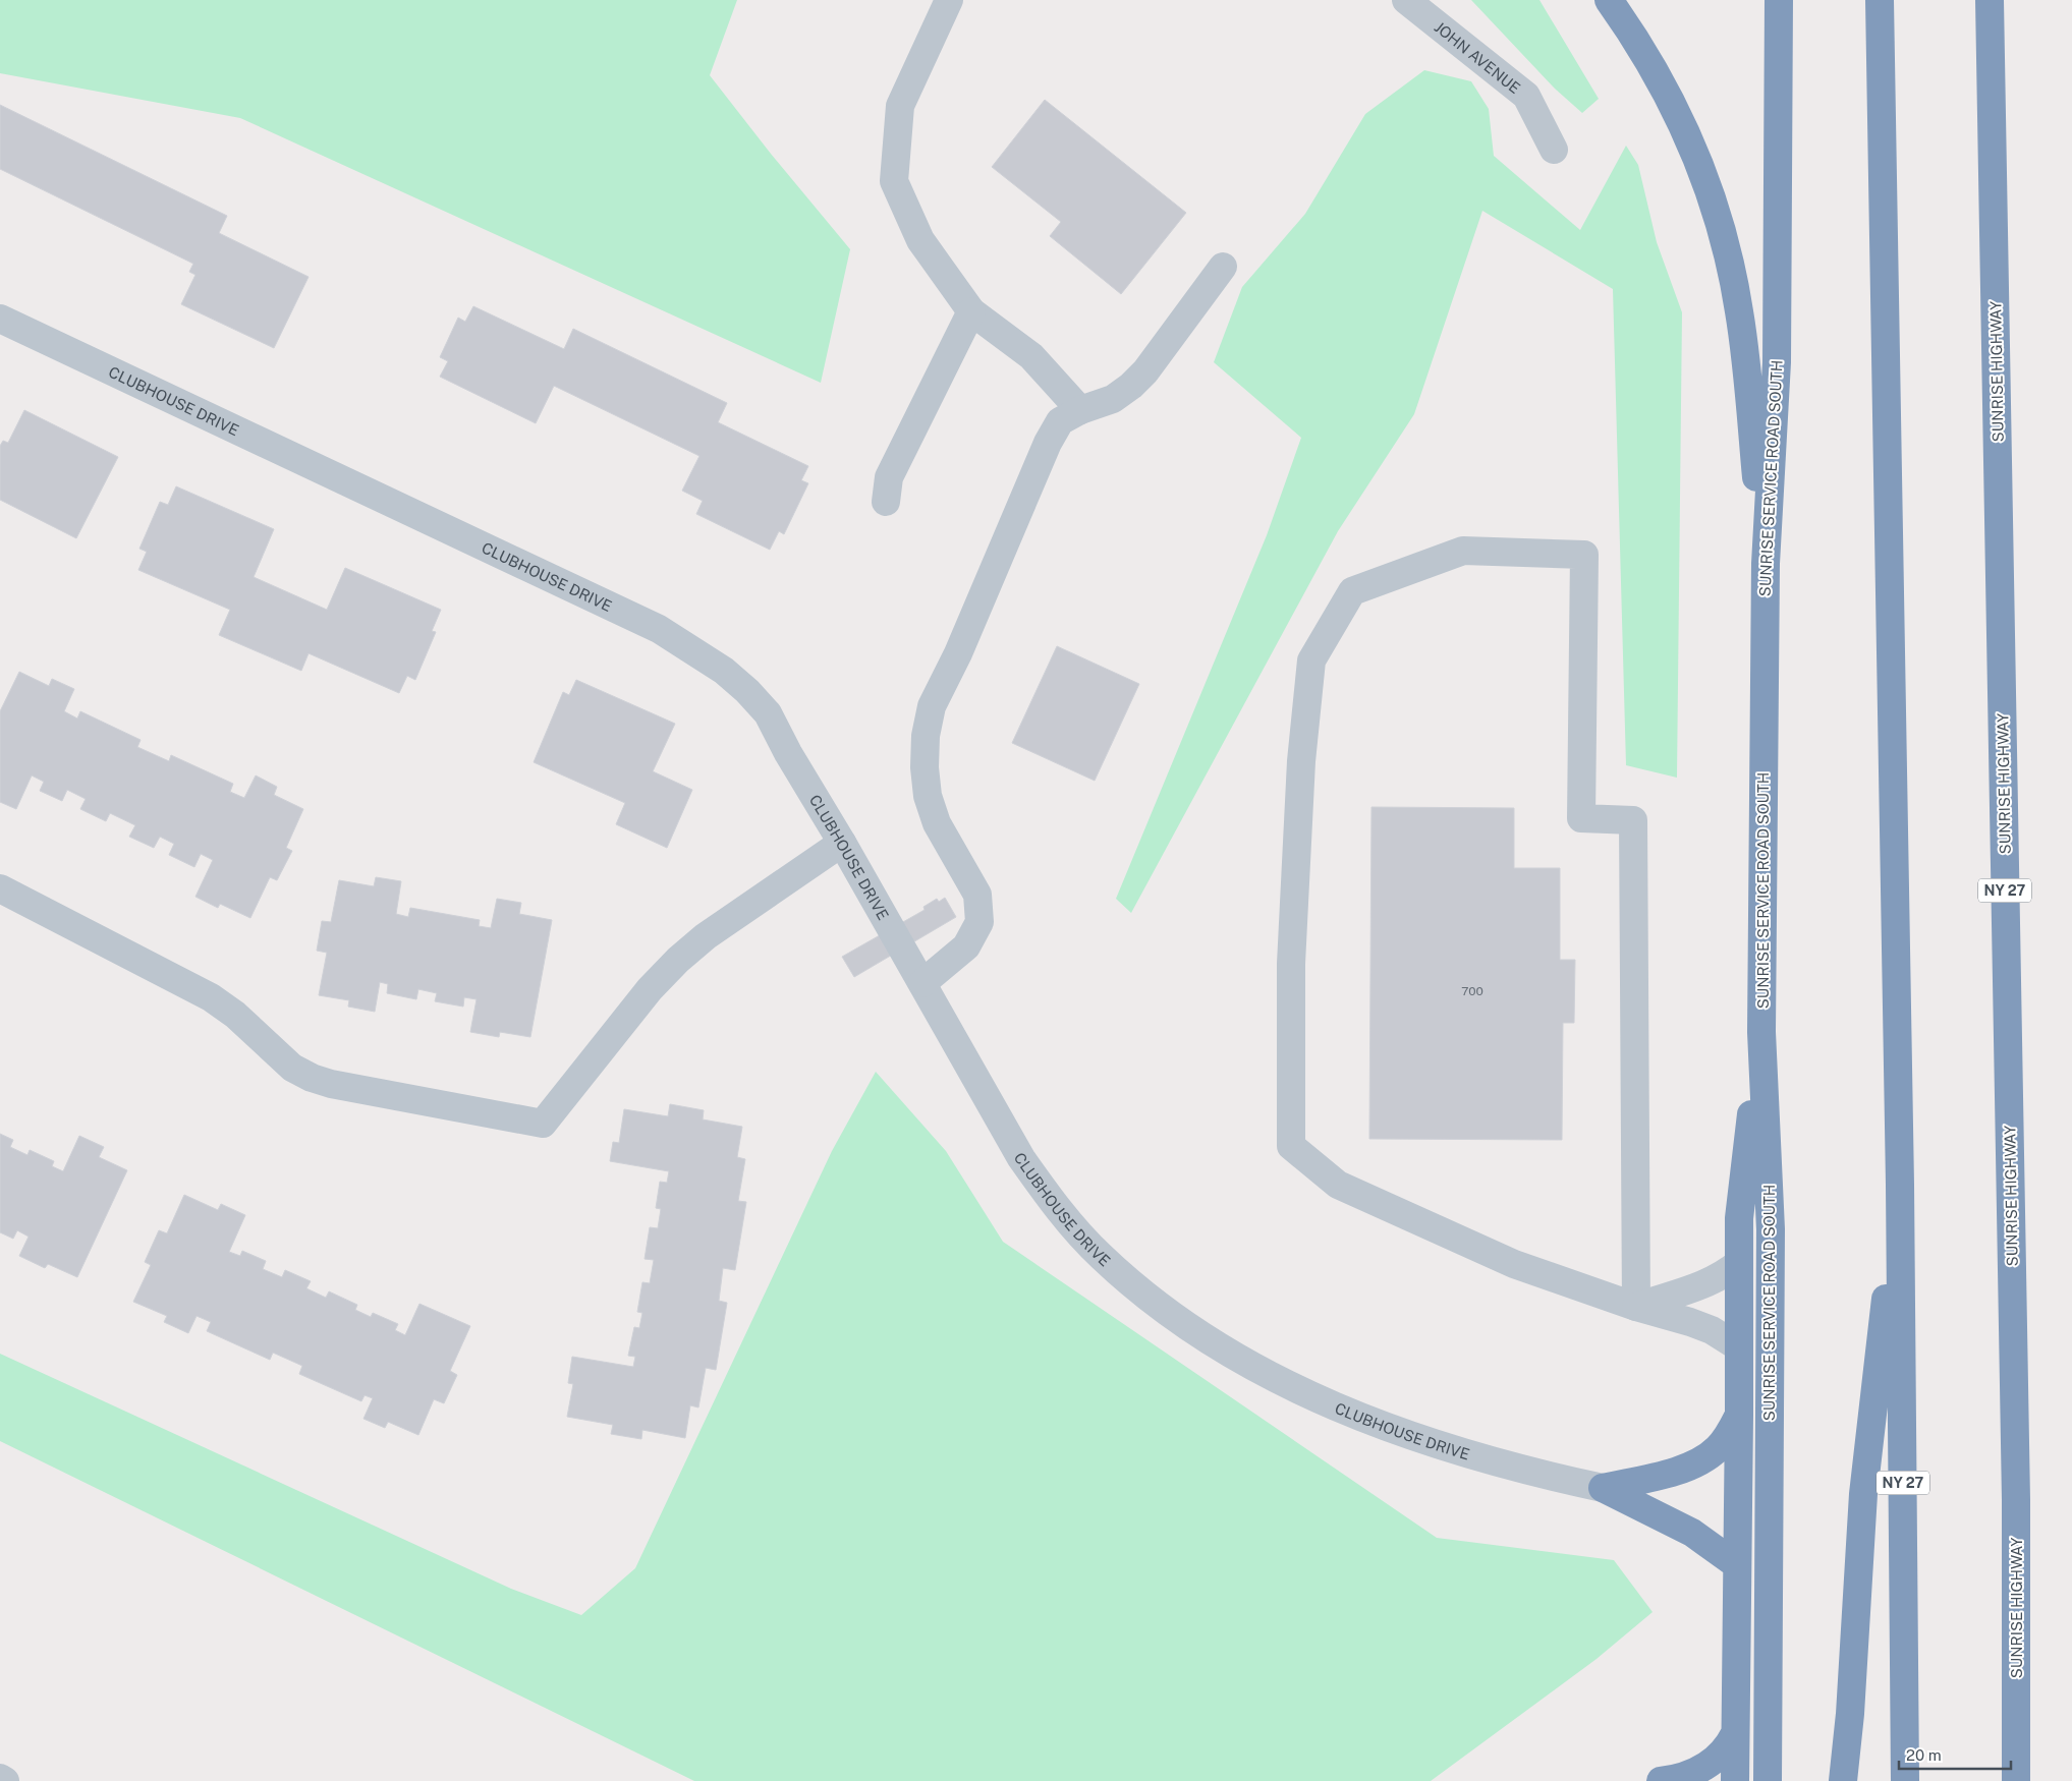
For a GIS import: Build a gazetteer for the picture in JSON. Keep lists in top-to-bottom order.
{
  "streets": {
    "highway": ["SUNRISE HIGHWAY", "SUNRISE SERVICE ROAD SOUTH", "NY 27"],
    "street": ["JOHN AVENUE", "CLUBHOUSE DRIVE"]
  },
  "house_numbers": ["700"],
  "scale_bar": "20 m"
}
